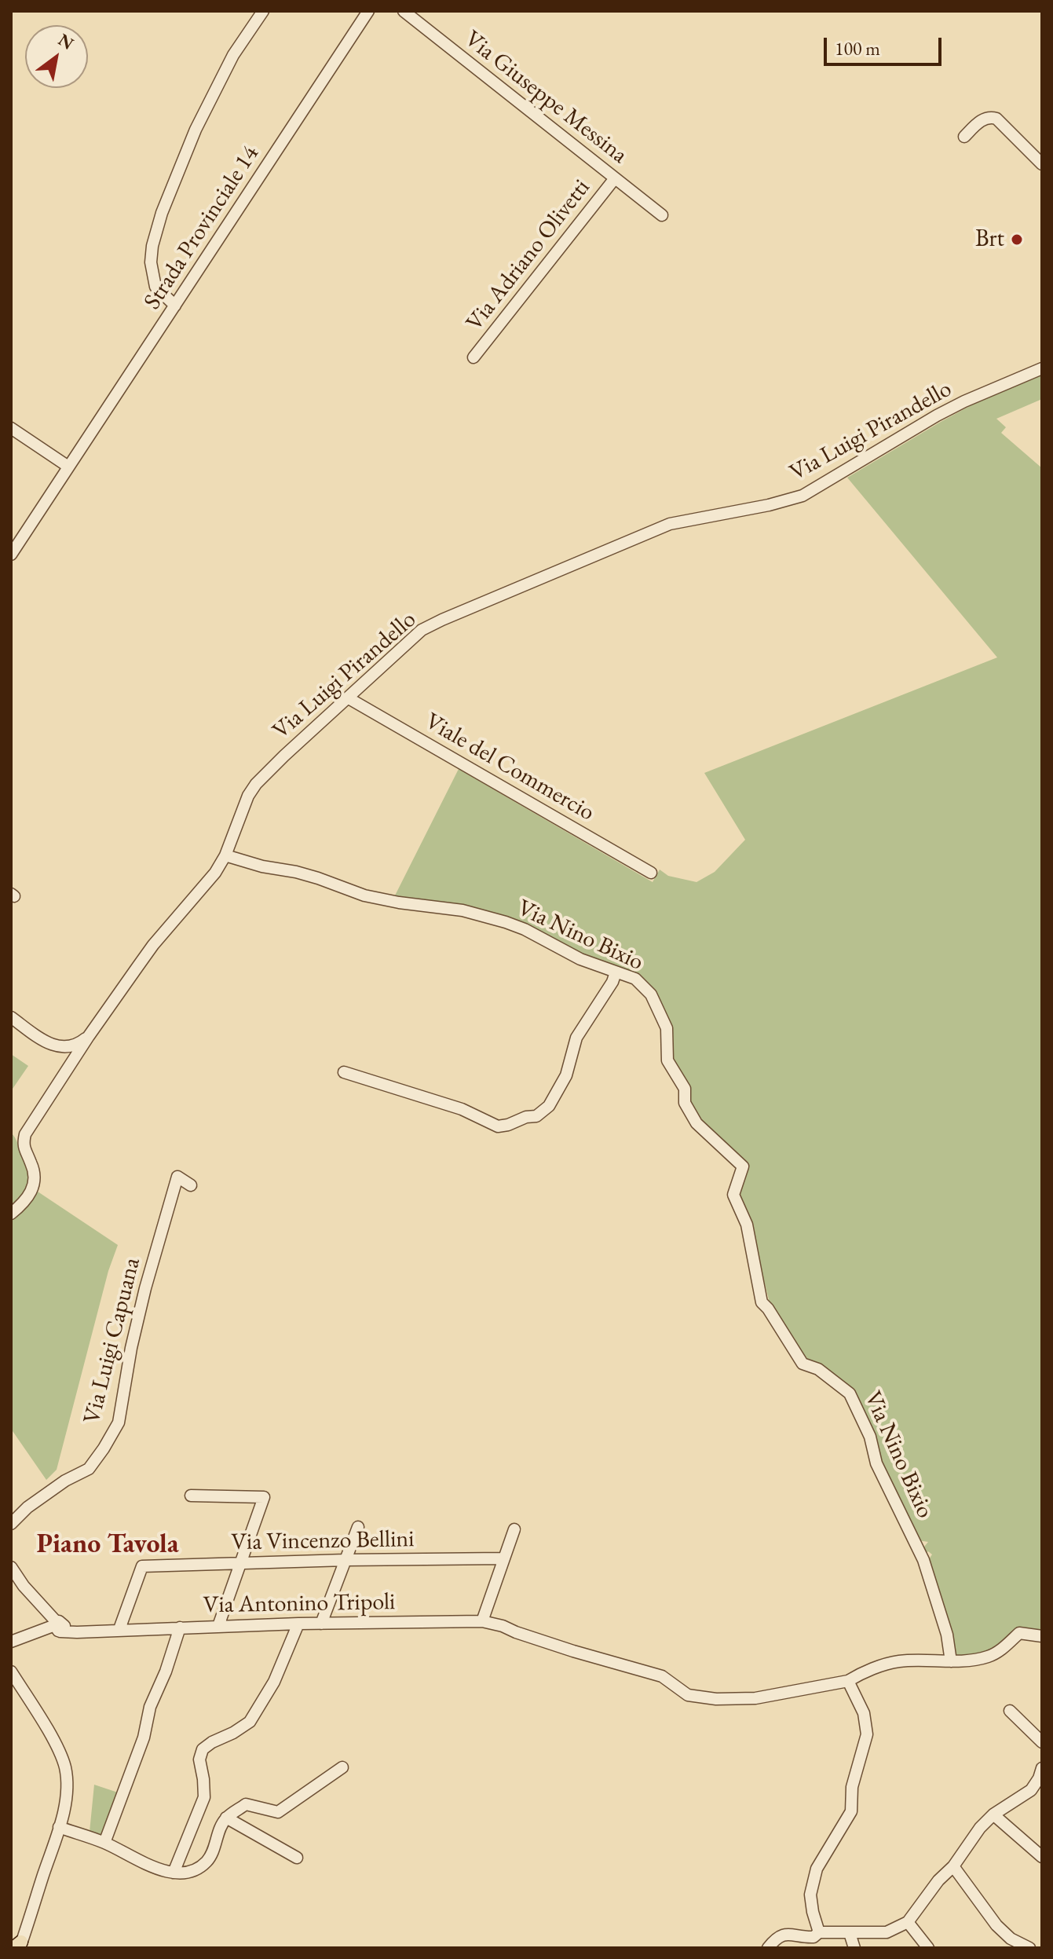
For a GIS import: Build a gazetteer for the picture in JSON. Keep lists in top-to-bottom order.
{
  "streets": {
    "street": [
      "Via Giuseppe Messina",
      "Strada Provinciale 14",
      "Via Adriano Olivetti",
      "Via Luigi Pirandello",
      "Viale del Commercio",
      "Via Nino Bixio",
      "Via Luigi Capuana",
      "Via Vincenzo Bellini",
      "Via Antonino Tripoli"
    ]
  },
  "crossings": [
    ["Via Giuseppe Messina", "Via Adriano Olivetti"],
    ["Via Luigi Pirandello", "Viale del Commercio"],
    ["Via Luigi Pirandello", "Via Nino Bixio"],
    ["Via Nino Bixio", "Via Antonino Tripoli"],
    ["Via Vincenzo Bellini", "Via Antonino Tripoli"]
  ],
  "districts": ["Piano Tavola"],
  "places": ["Brt"],
  "scale_bar": "100 m",
  "north": "top right"
}
